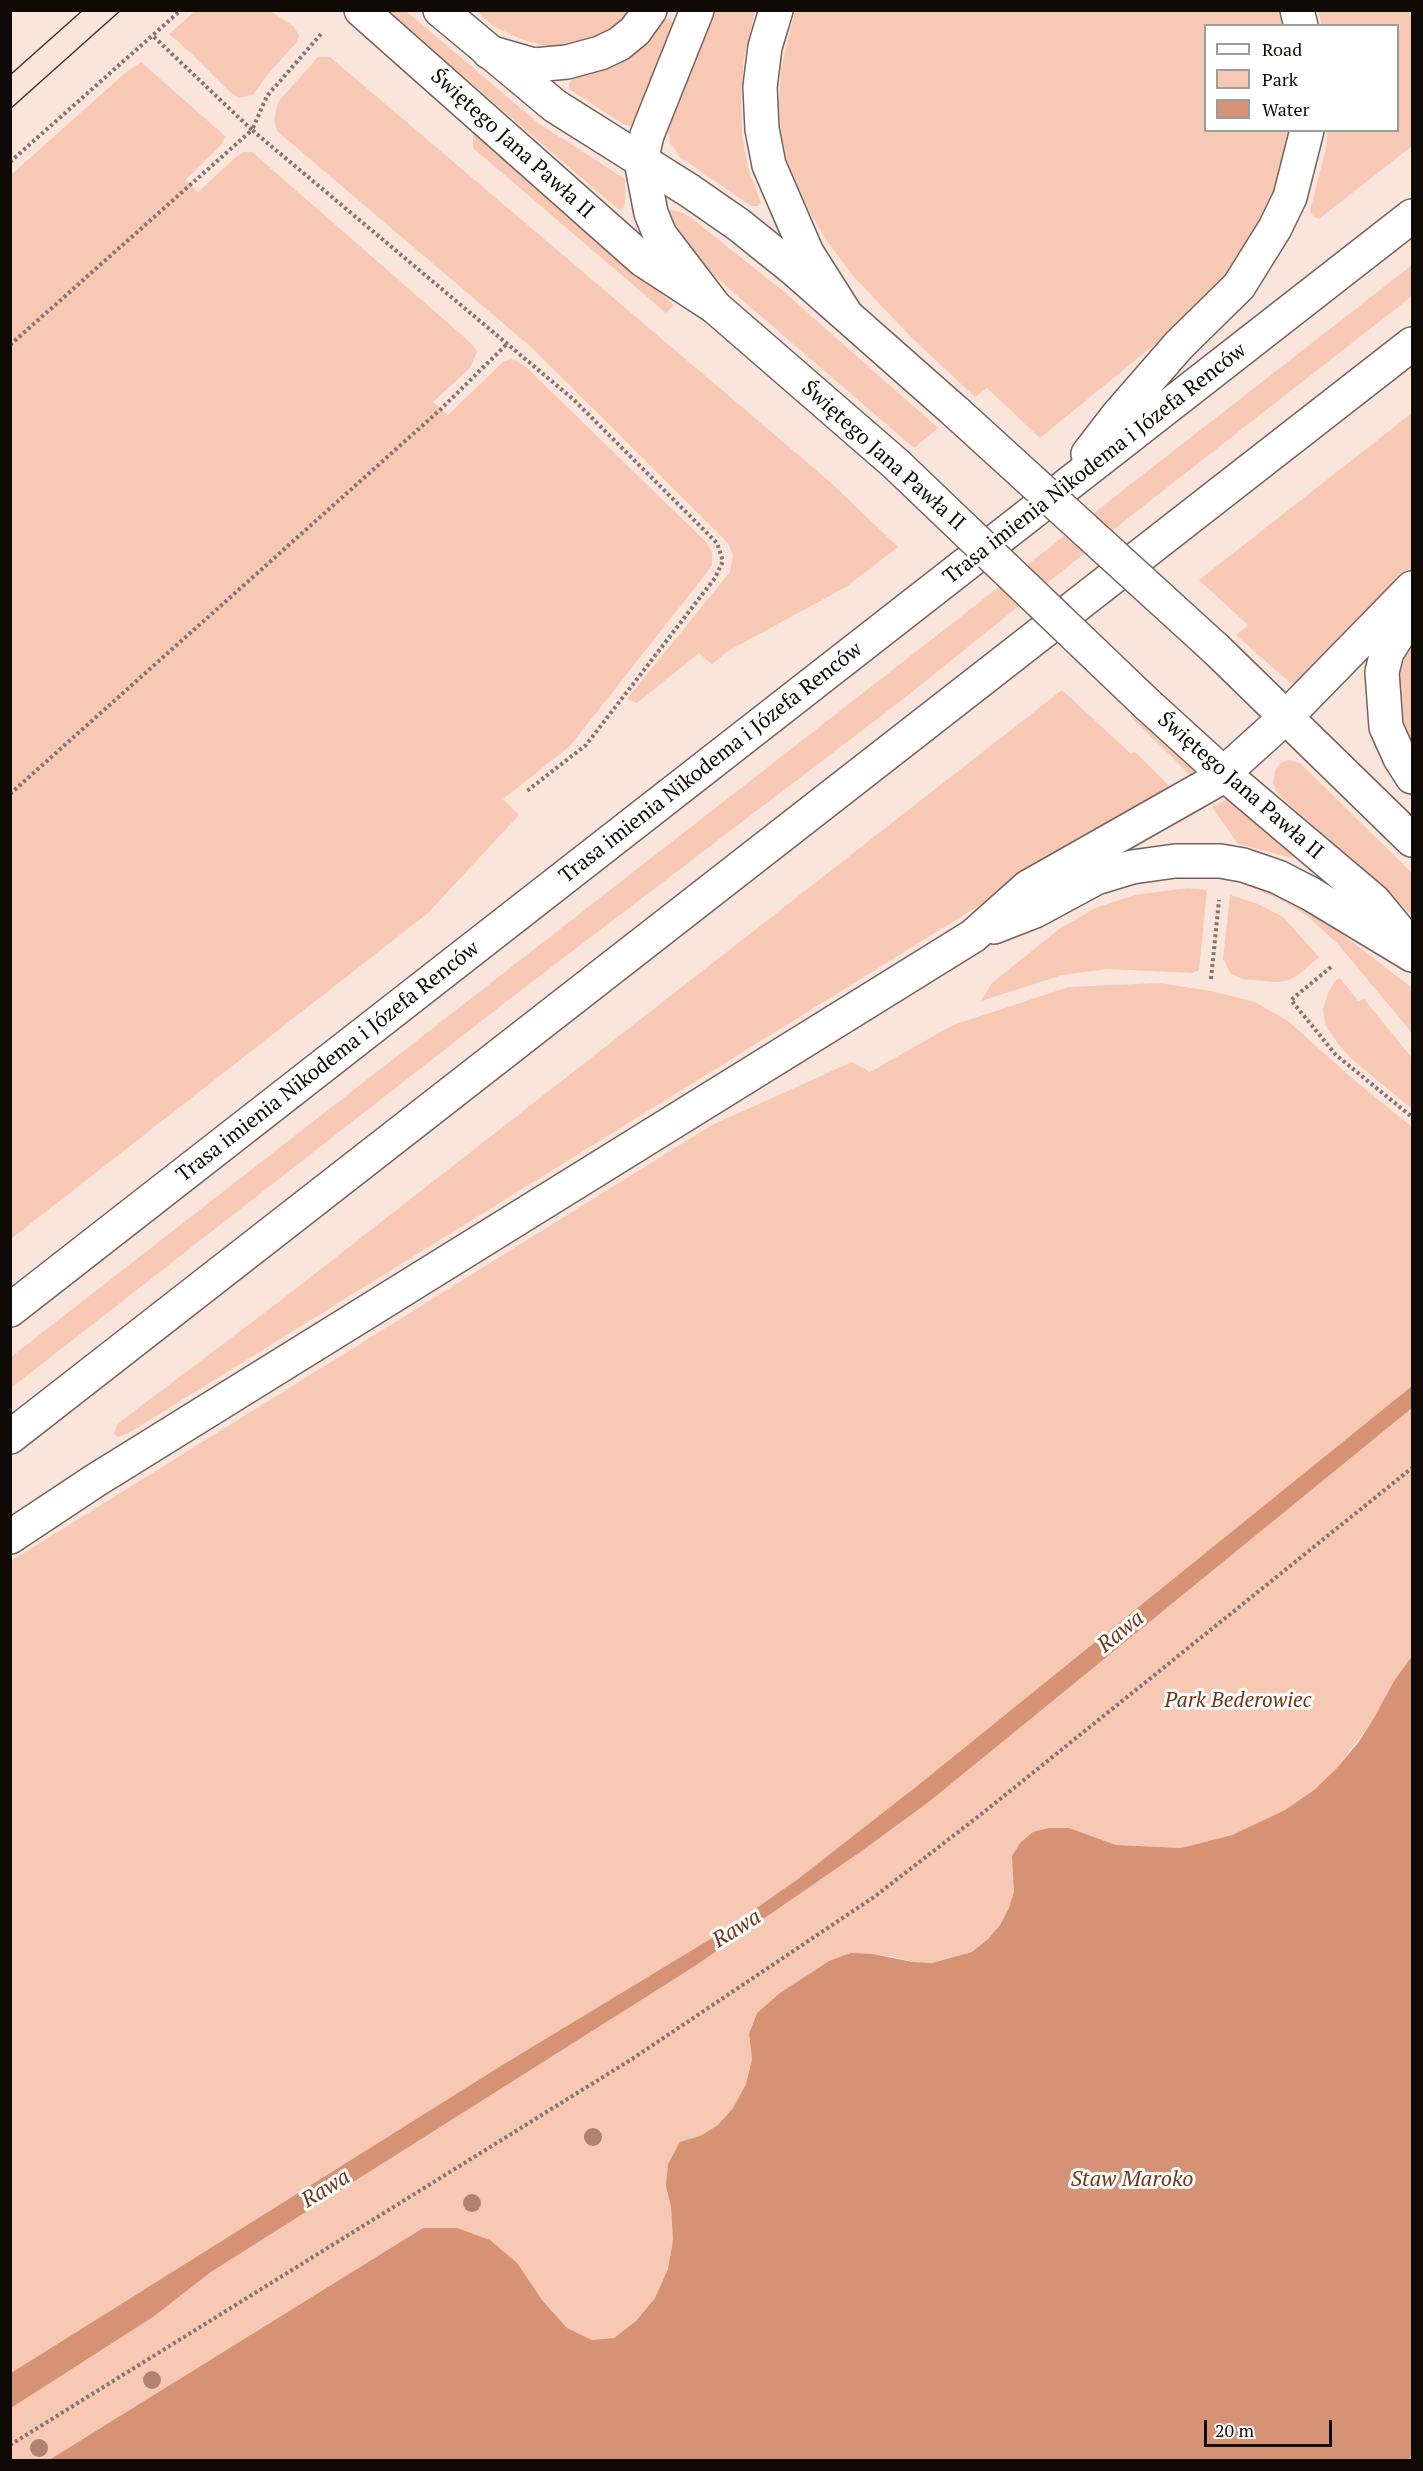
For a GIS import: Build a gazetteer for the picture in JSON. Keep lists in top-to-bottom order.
{
  "streets": {
    "main road": ["Świętego Jana Pawła II", "Trasa imienia Nikodema i Józefa Renców"]
  },
  "water": ["Rawa", "Staw Maroko"],
  "parks": ["Park Bederowiec"],
  "legend": ["Road", "Park", "Water"],
  "scale_bar": "20 m"
}
